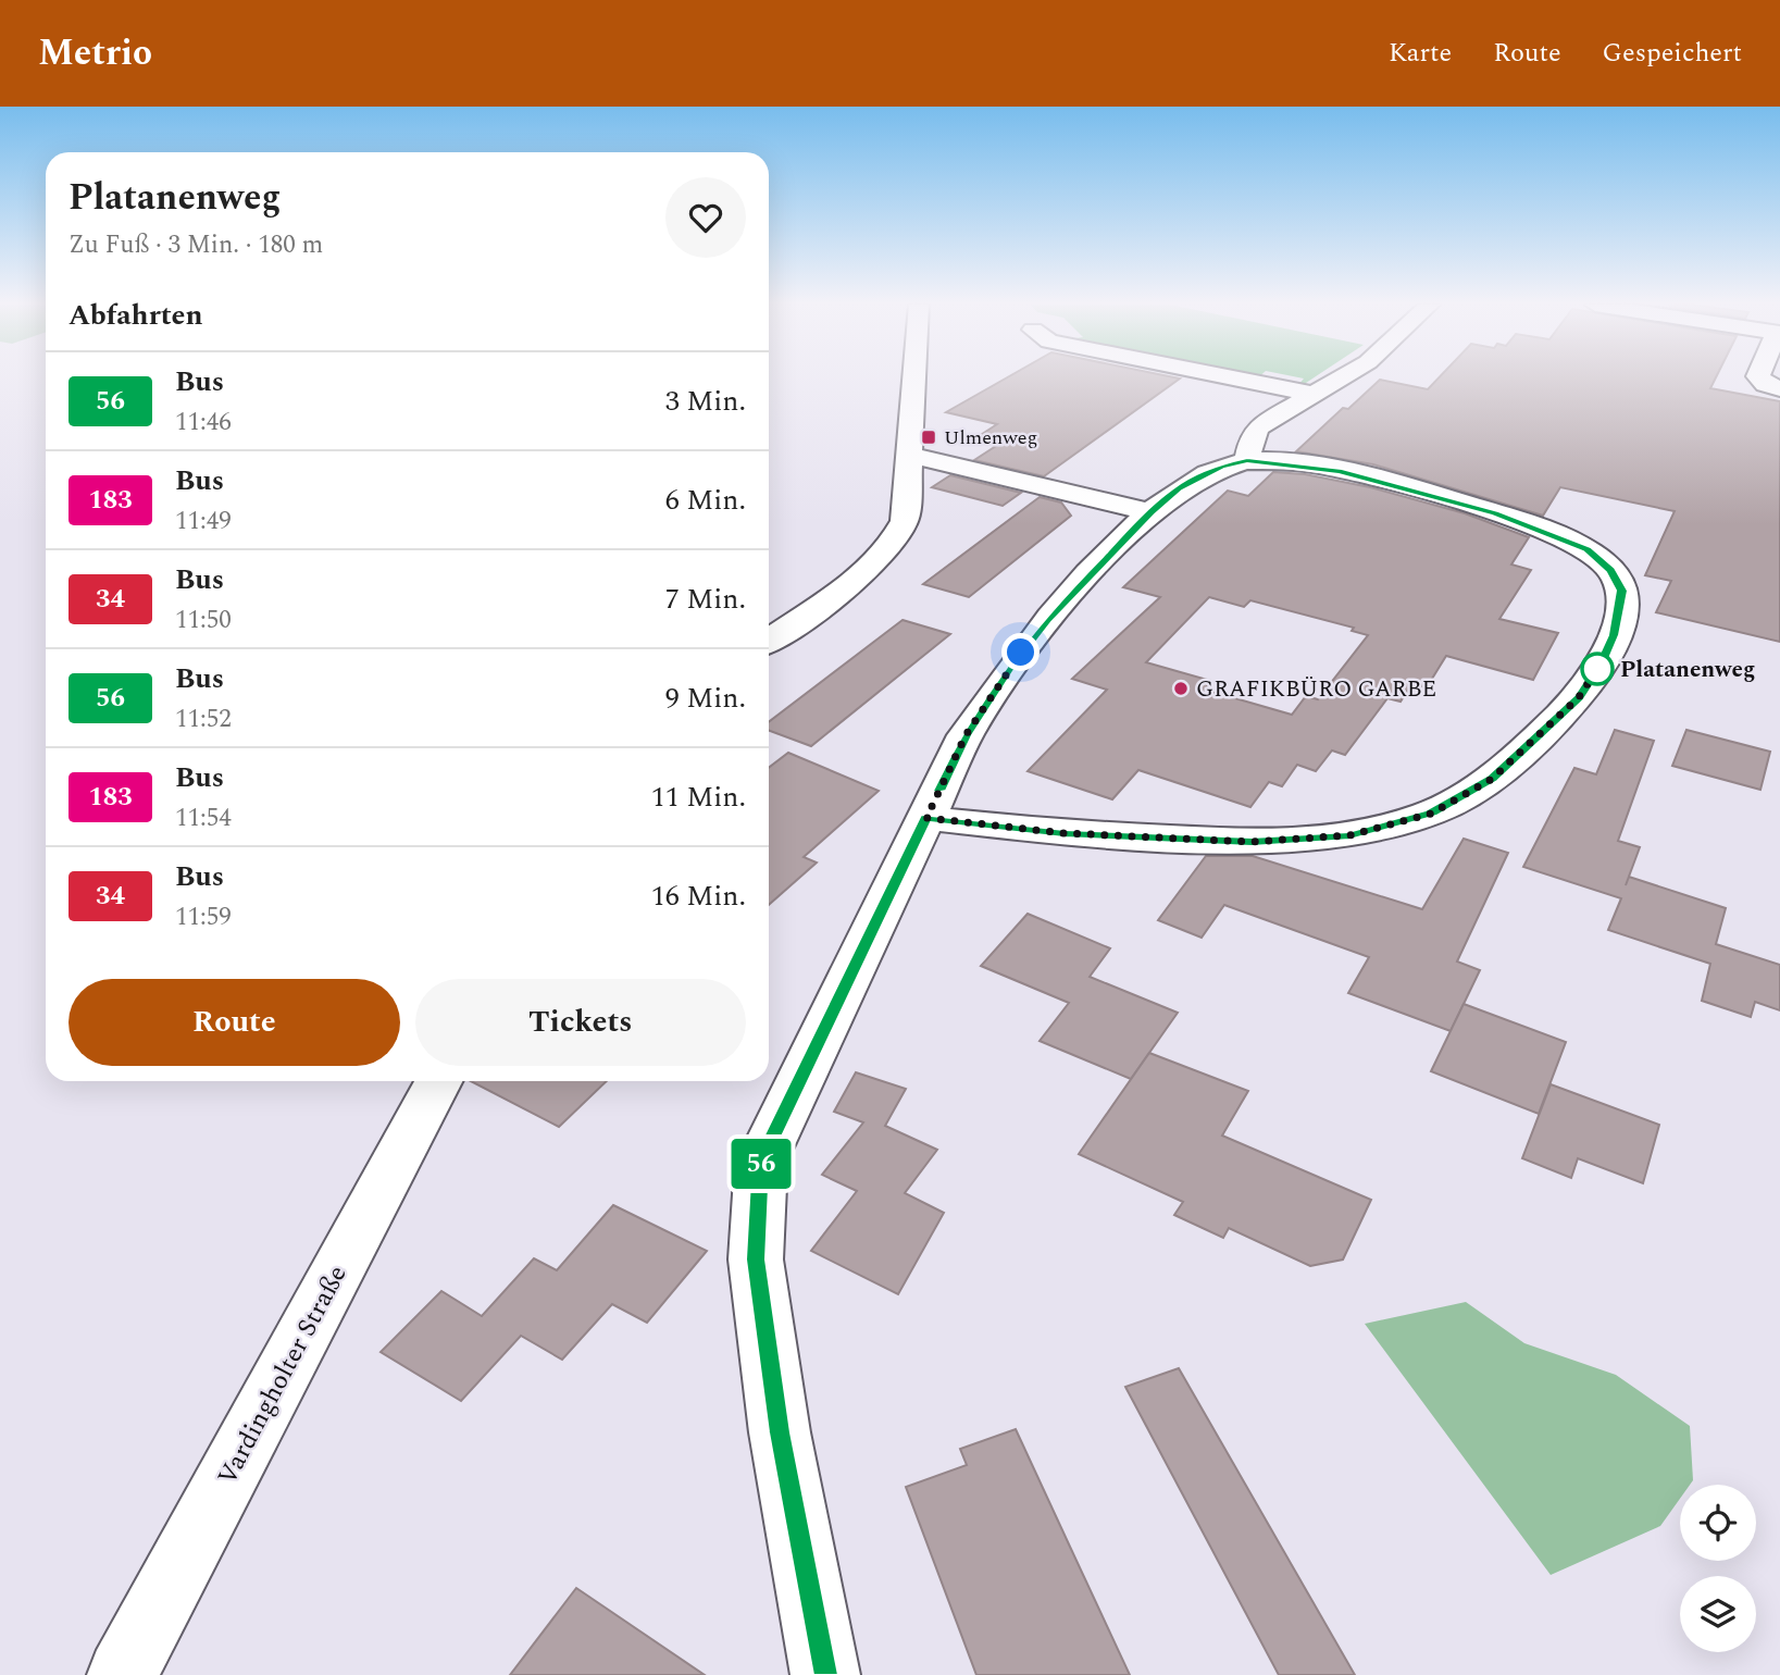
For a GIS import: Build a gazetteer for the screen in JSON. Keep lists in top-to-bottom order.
{
  "streets": {
    "street": ["Vardingholter Straße"]
  },
  "places": {
    "transit": ["Ulmenweg"],
    "other": ["Platanenweg", "GRAFIKBÜRO GARBE"]
  },
  "lines": ["bus line 56"],
  "page": {
    "header": "Metrio",
    "nav": ["Karte", "Route", "Gespeichert"],
    "on_map": "56",
    "heading": [
      ["Platanenweg", "Zu Fuß · 3 Min. · 180 m"],
      "Abfahrten"
    ],
    "list": [
      {
        "mark": "56",
        "name": "Bus",
        "note": "11:46",
        "value": "3 Min."
      },
      {
        "mark": "183",
        "name": "Bus",
        "note": "11:49",
        "value": "6 Min."
      },
      {
        "mark": "34",
        "name": "Bus",
        "note": "11:50",
        "value": "7 Min."
      },
      {
        "mark": "56",
        "name": "Bus",
        "note": "11:52",
        "value": "9 Min."
      },
      {
        "mark": "183",
        "name": "Bus",
        "note": "11:54",
        "value": "11 Min."
      },
      {
        "mark": "34",
        "name": "Bus",
        "note": "11:59",
        "value": "16 Min."
      }
    ],
    "buttons": ["Route", "Tickets"]
  }
}
